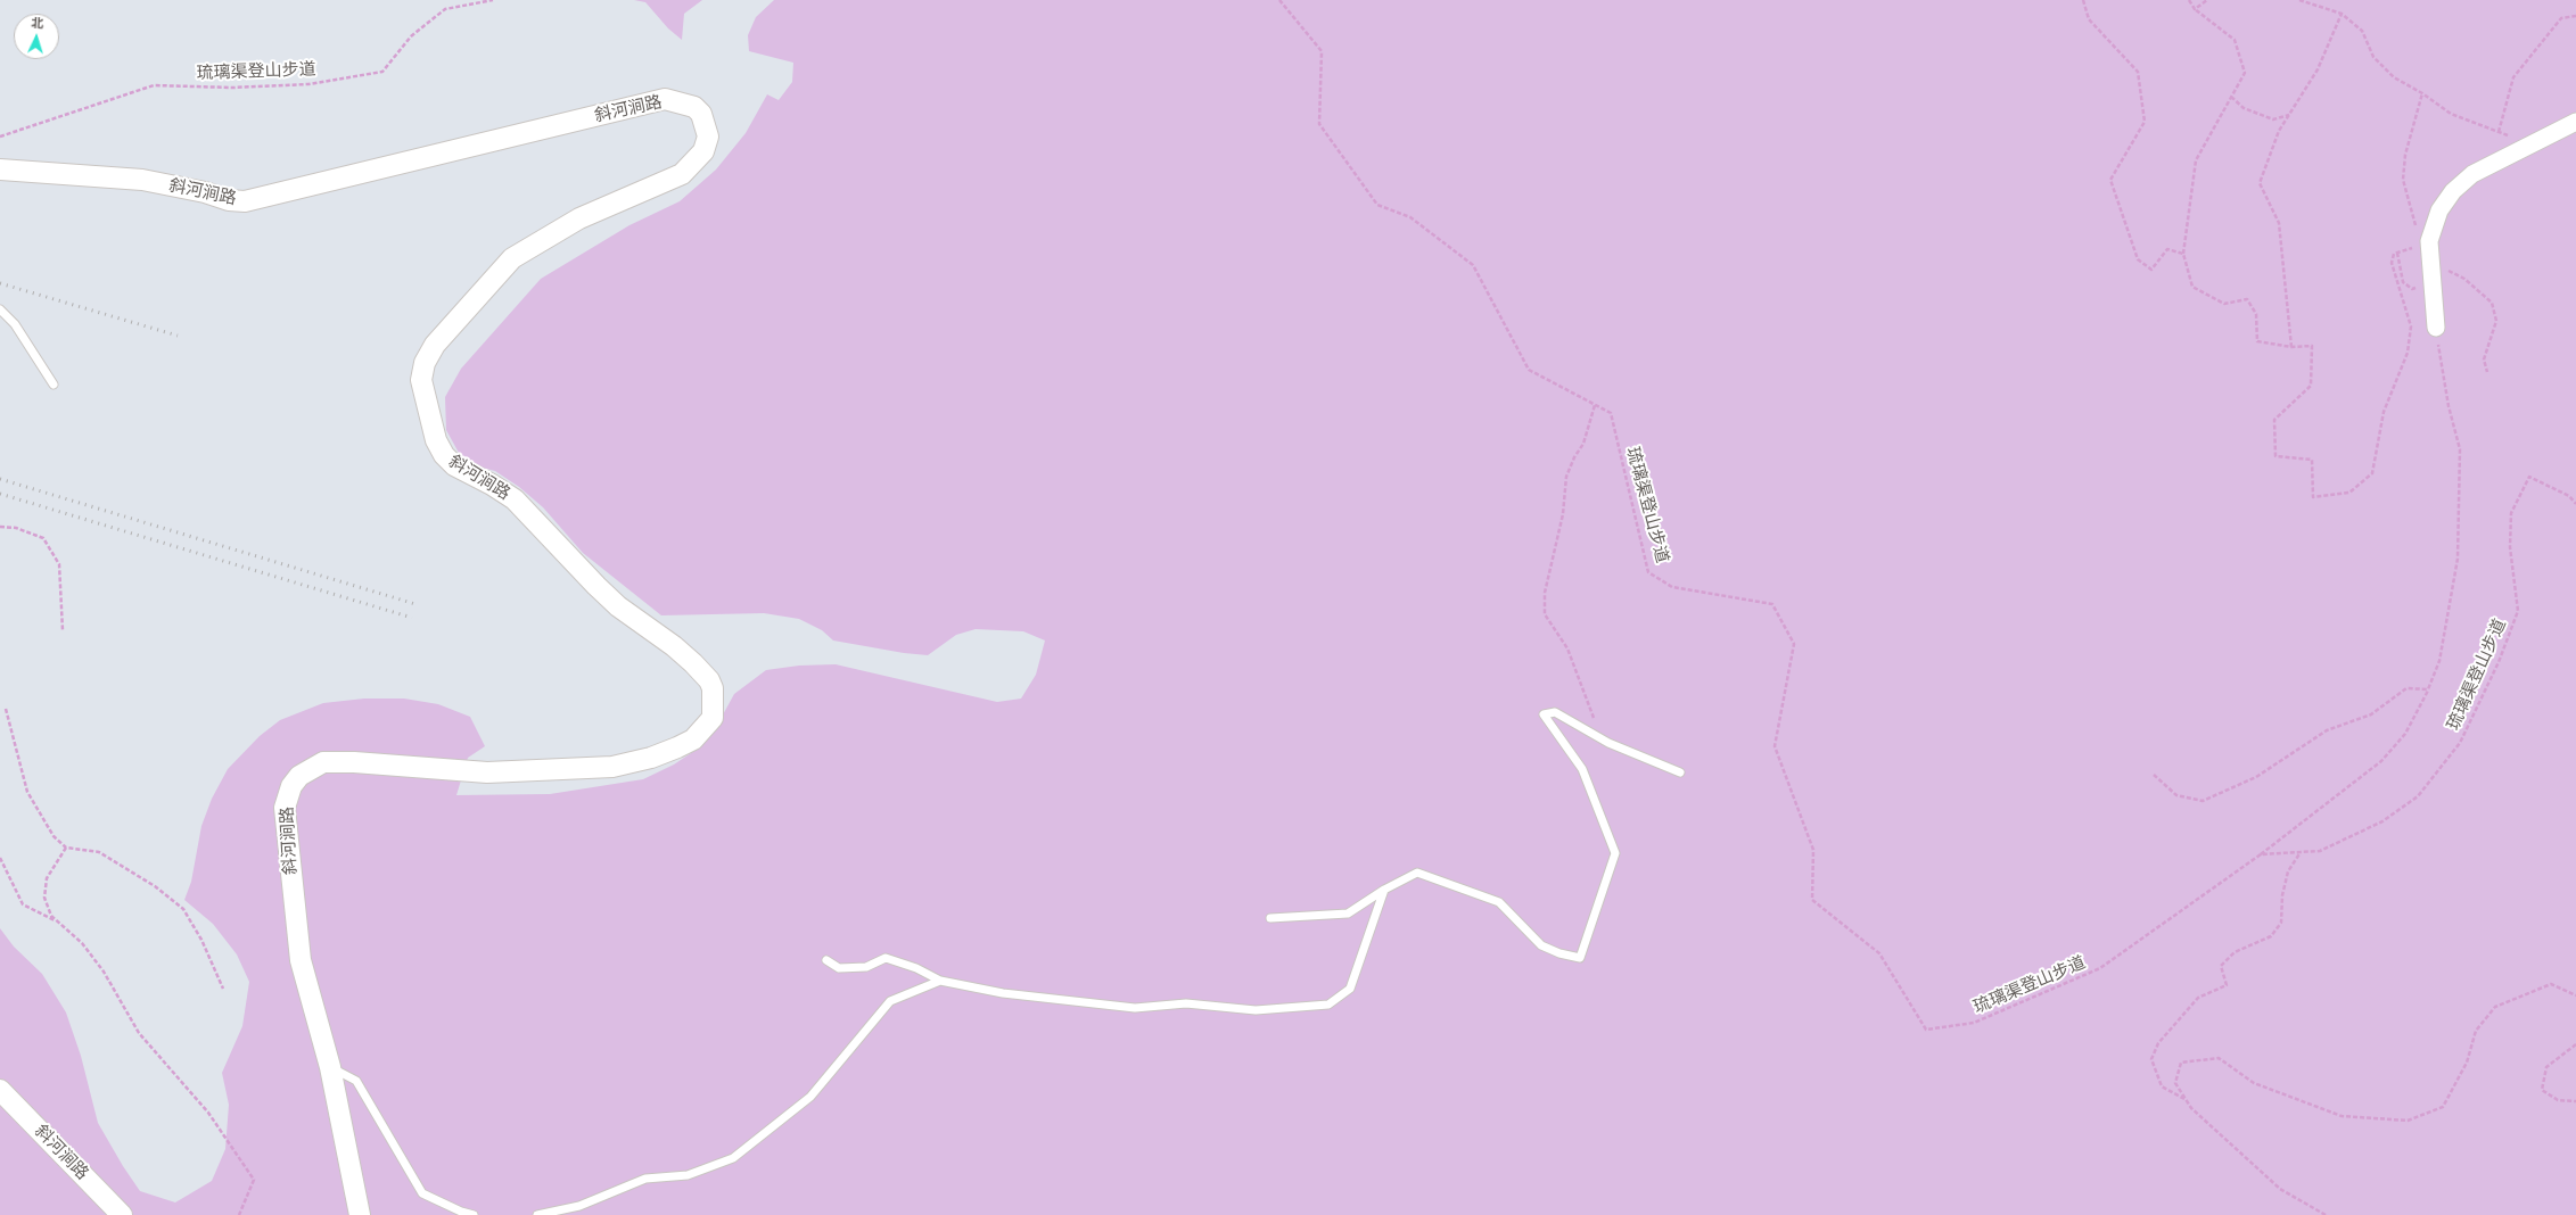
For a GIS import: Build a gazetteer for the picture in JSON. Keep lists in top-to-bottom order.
{
  "streets": {
    "street": ["斜河涧路"],
    "path": ["琉璃渠登山步道"]
  },
  "north": "top"
}
